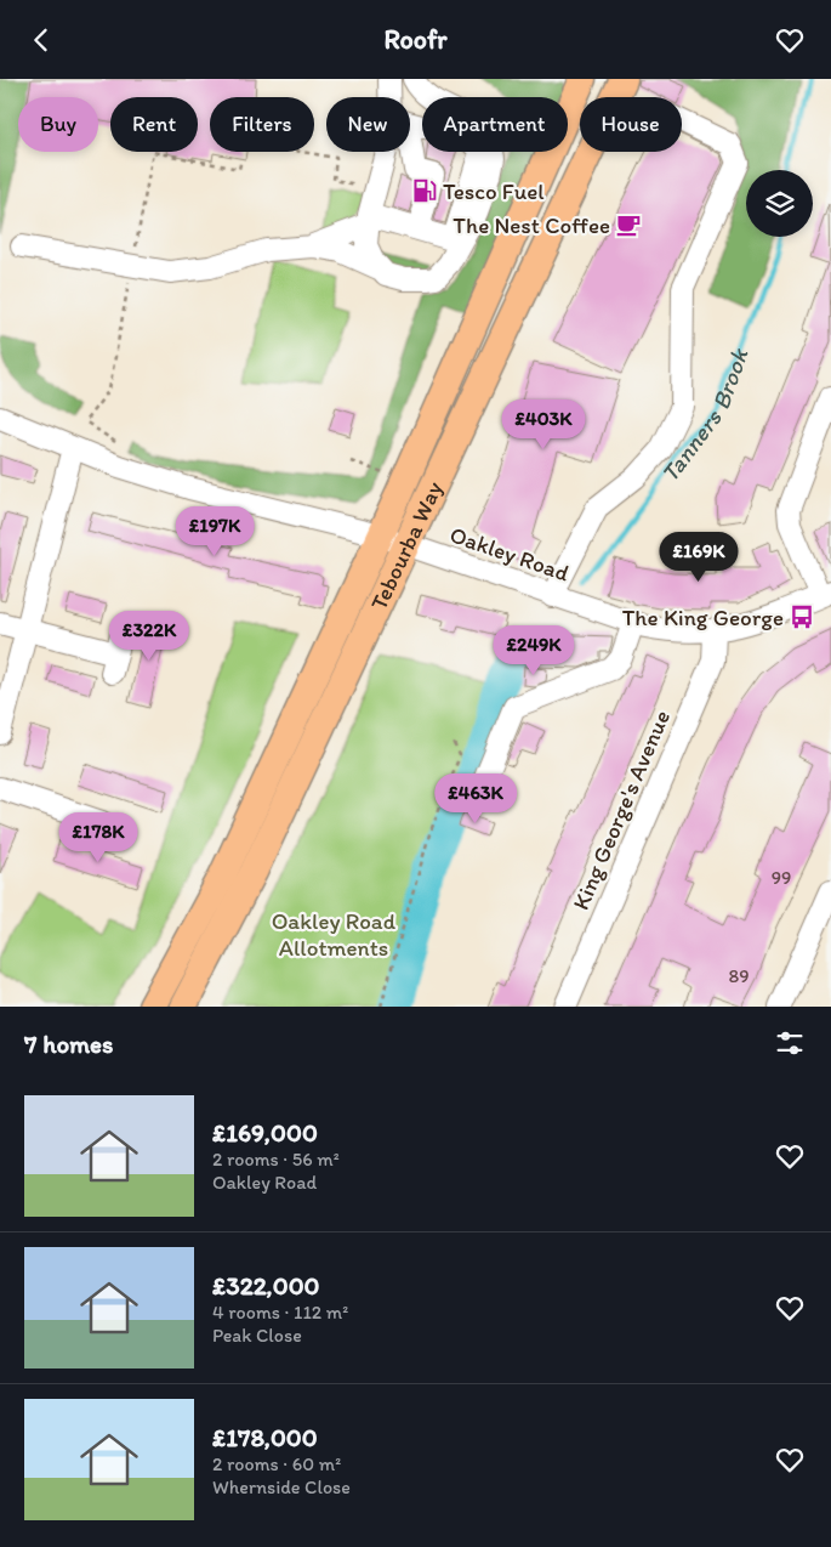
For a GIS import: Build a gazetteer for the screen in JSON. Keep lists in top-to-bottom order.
{
  "streets": {
    "main road": ["Tebourba Way"],
    "street": ["Oakley Road", "King George's Avenue"]
  },
  "crossings": [
    ["Tebourba Way", "Oakley Road"],
    ["Oakley Road", "King George's Avenue"]
  ],
  "water": ["Tanners Brook"],
  "parks": ["Oakley Road Allotments"],
  "places": {
    "fuel station": ["Tesco Fuel"],
    "cafe": ["The Nest Coffee"],
    "bus stop": ["The King George"]
  },
  "house_numbers": ["99", "89"],
  "page": {
    "header": "Roofr",
    "chip": [
      "Buy",
      "Rent",
      "Filters",
      "New",
      "Apartment",
      "House"
    ],
    "price": [
      "£403K",
      "£197K",
      "£169K",
      "£322K",
      "£249K",
      "£463K",
      "£178K"
    ],
    "heading": "7 homes",
    "list": [
      {
        "name": "£169,000",
        "note": "2 rooms · 56 m² · Oakley Road"
      },
      {
        "name": "£322,000",
        "note": "4 rooms · 112 m² · Peak Close"
      },
      {
        "name": "£178,000",
        "note": "2 rooms · 60 m² · Whernside Close"
      }
    ]
  }
}
